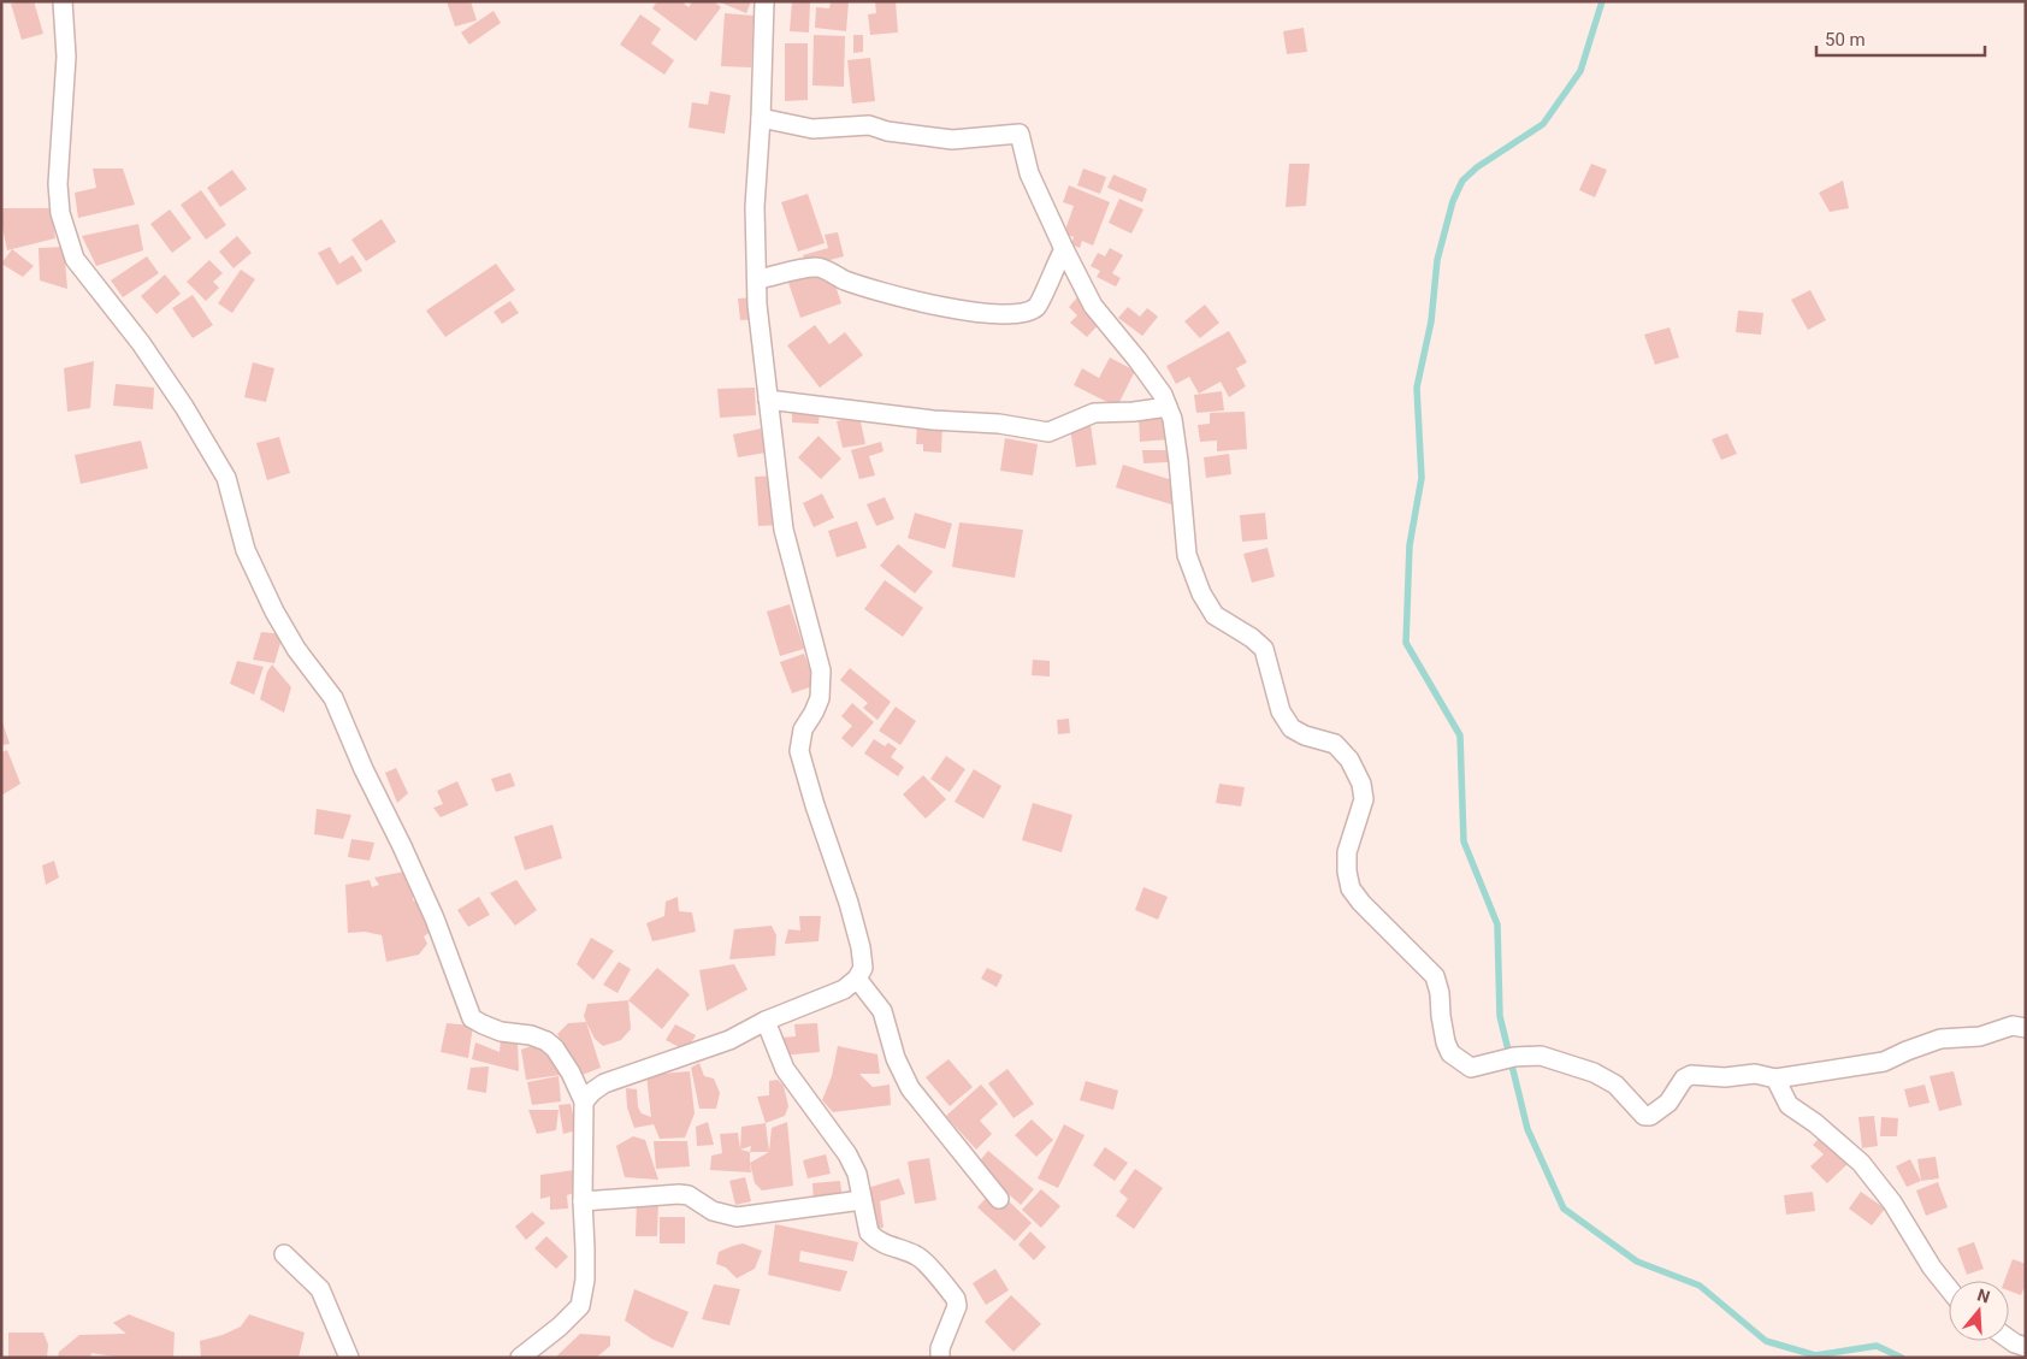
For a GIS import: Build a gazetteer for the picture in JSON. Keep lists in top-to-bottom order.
{
  "scale_bar": "50 m",
  "north": "top"
}
